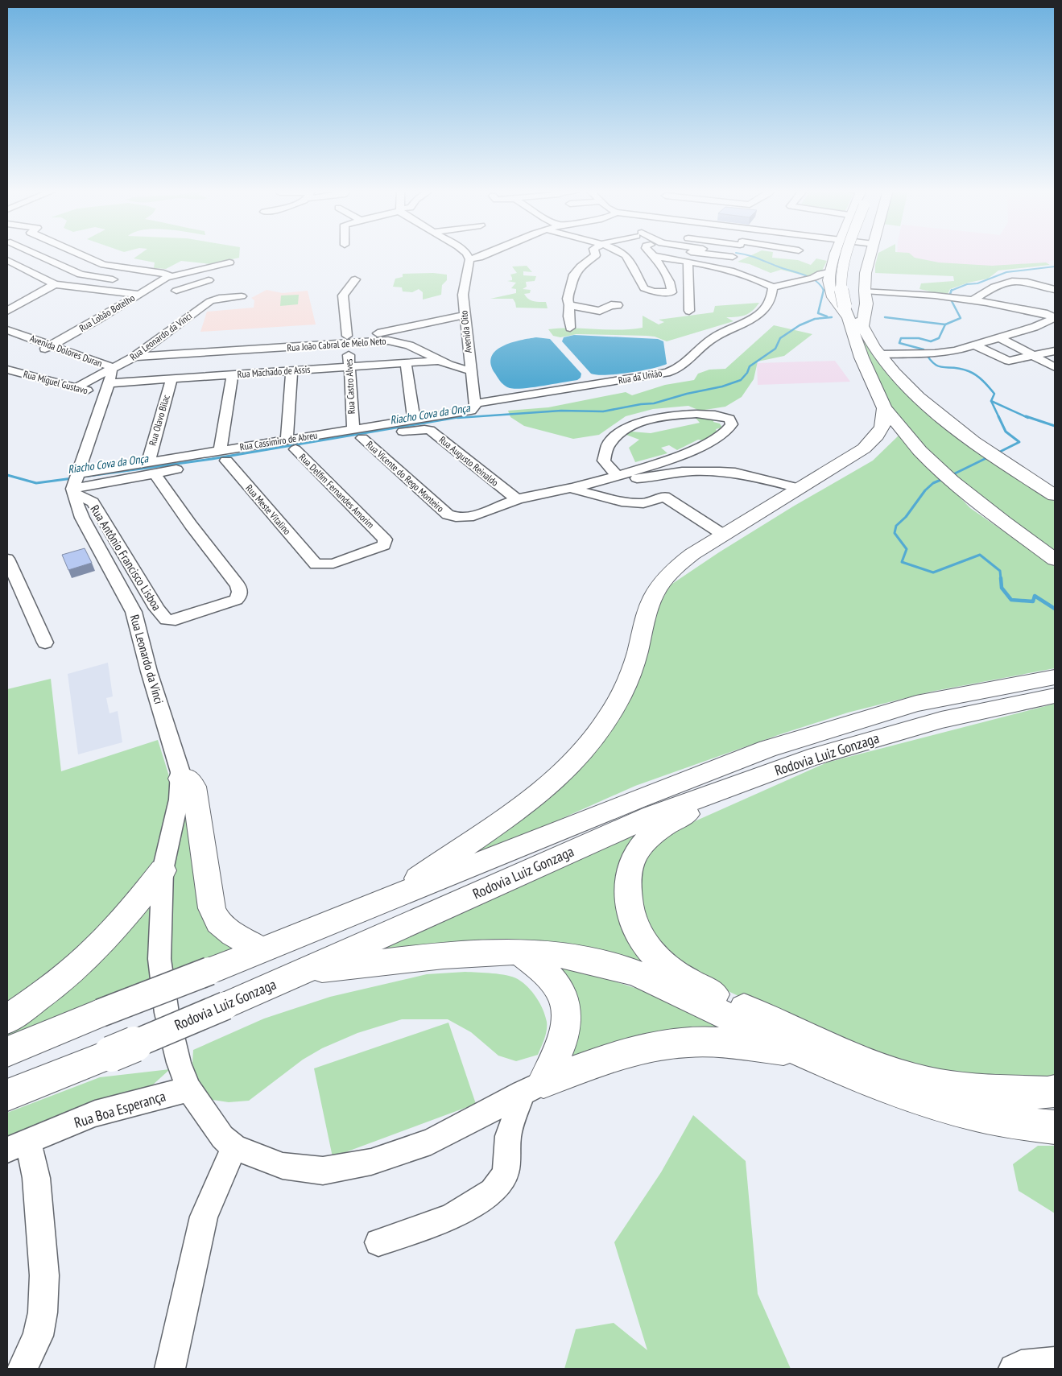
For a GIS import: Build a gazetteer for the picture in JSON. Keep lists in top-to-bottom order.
{
  "streets": {
    "highway": ["Rodovia Luiz Gonzaga"],
    "street": [
      "Rua Lobão Botelho",
      "Avenida Oito",
      "Rua Leonardo da Vinci",
      "Rua João Cabral de Melo Neto",
      "Avenida Dolores Duran",
      "Rua Machado de Assis",
      "Rua da União",
      "Rua Miguel Gustavo",
      "Rua Castro Alves",
      "Rua Olavo Bilac",
      "Rua Cassimiro de Abreu",
      "Rua Augusto Reinaldo",
      "Rua Vicente do Rego Monteiro",
      "Rua Delfim Fernandes Amorim",
      "Rua Meste Vitalino",
      "Rua Antônio Francisco Lisboa",
      "Rua Boa Esperança"
    ]
  },
  "crossings": [
    ["Rua Lobão Botelho", "Avenida Dolores Duran"],
    ["Avenida Oito", "Rua João Cabral de Melo Neto"],
    ["Avenida Oito", "Rua da União"],
    ["Avenida Oito", "Rua Cassimiro de Abreu"],
    ["Rua Leonardo da Vinci", "Rua João Cabral de Melo Neto"],
    ["Rua Leonardo da Vinci", "Avenida Dolores Duran"],
    ["Rua Leonardo da Vinci", "Rua Miguel Gustavo"],
    ["Rua Leonardo da Vinci", "Rua Cassimiro de Abreu"],
    ["Rua Leonardo da Vinci", "Rua Antônio Francisco Lisboa"],
    ["Rua Leonardo da Vinci", "Rua Boa Esperança"],
    ["Rua João Cabral de Melo Neto", "Rua Machado de Assis"],
    ["Rua João Cabral de Melo Neto", "Rua Castro Alves"],
    ["Rua Machado de Assis", "Rua Castro Alves"],
    ["Rua Machado de Assis", "Rua Olavo Bilac"],
    ["Rua da União", "Rua Cassimiro de Abreu"],
    ["Rua Castro Alves", "Rua Cassimiro de Abreu"],
    ["Rua Castro Alves", "Rua Vicente do Rego Monteiro"],
    ["Rua Olavo Bilac", "Rua Cassimiro de Abreu"],
    ["Rua Olavo Bilac", "Rua Antônio Francisco Lisboa"],
    ["Rua Cassimiro de Abreu", "Rua Augusto Reinaldo"],
    ["Rua Cassimiro de Abreu", "Rua Vicente do Rego Monteiro"],
    ["Rua Cassimiro de Abreu", "Rua Delfim Fernandes Amorim"],
    ["Rua Cassimiro de Abreu", "Rua Meste Vitalino"],
    ["Rua Cassimiro de Abreu", "Rua Antônio Francisco Lisboa"],
    ["Rua Augusto Reinaldo", "Rua Vicente do Rego Monteiro"],
    ["Rua Delfim Fernandes Amorim", "Rua Meste Vitalino"]
  ],
  "water": ["Riacho Cova da Onça"]
}
